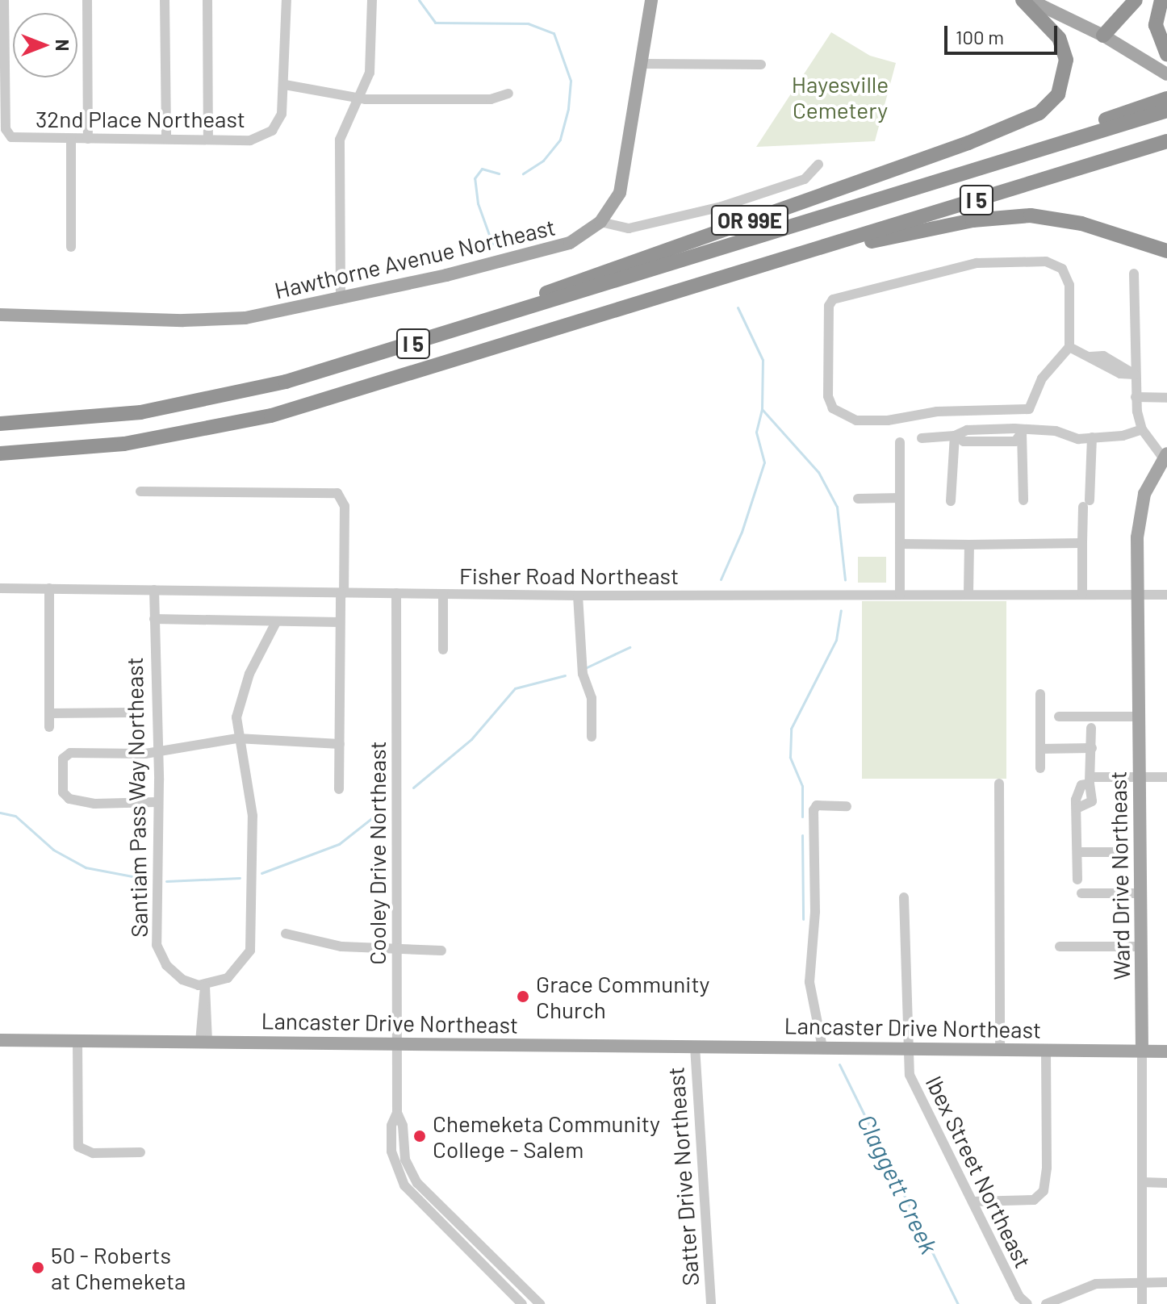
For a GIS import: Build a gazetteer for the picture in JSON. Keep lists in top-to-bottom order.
{
  "streets": {
    "highway": ["I 5", "OR 99E"],
    "main road": ["Hawthorne Avenue Northeast", "Ward Drive Northeast", "Lancaster Drive Northeast"],
    "street": [
      "32nd Place Northeast",
      "Fisher Road Northeast",
      "Santiam Pass Way Northeast",
      "Cooley Drive Northeast",
      "Ibex Street Northeast",
      "Satter Drive Northeast"
    ]
  },
  "crossings": [
    ["I 5", "OR 99E"],
    ["Fisher Road Northeast", "Santiam Pass Way Northeast"],
    ["Fisher Road Northeast", "Cooley Drive Northeast"],
    ["Fisher Road Northeast", "Ward Drive Northeast"],
    ["Cooley Drive Northeast", "Lancaster Drive Northeast"],
    ["Ward Drive Northeast", "Lancaster Drive Northeast"],
    ["Lancaster Drive Northeast", "Ibex Street Northeast"],
    ["Lancaster Drive Northeast", "Satter Drive Northeast"]
  ],
  "water": ["Claggett Creek"],
  "parks": ["Hayesville Cemetery"],
  "places": ["Grace Community Church", "Chemeketa Community College - Salem", "50 - Roberts at Chemeketa"],
  "scale_bar": "100 m",
  "north": "right"
}
